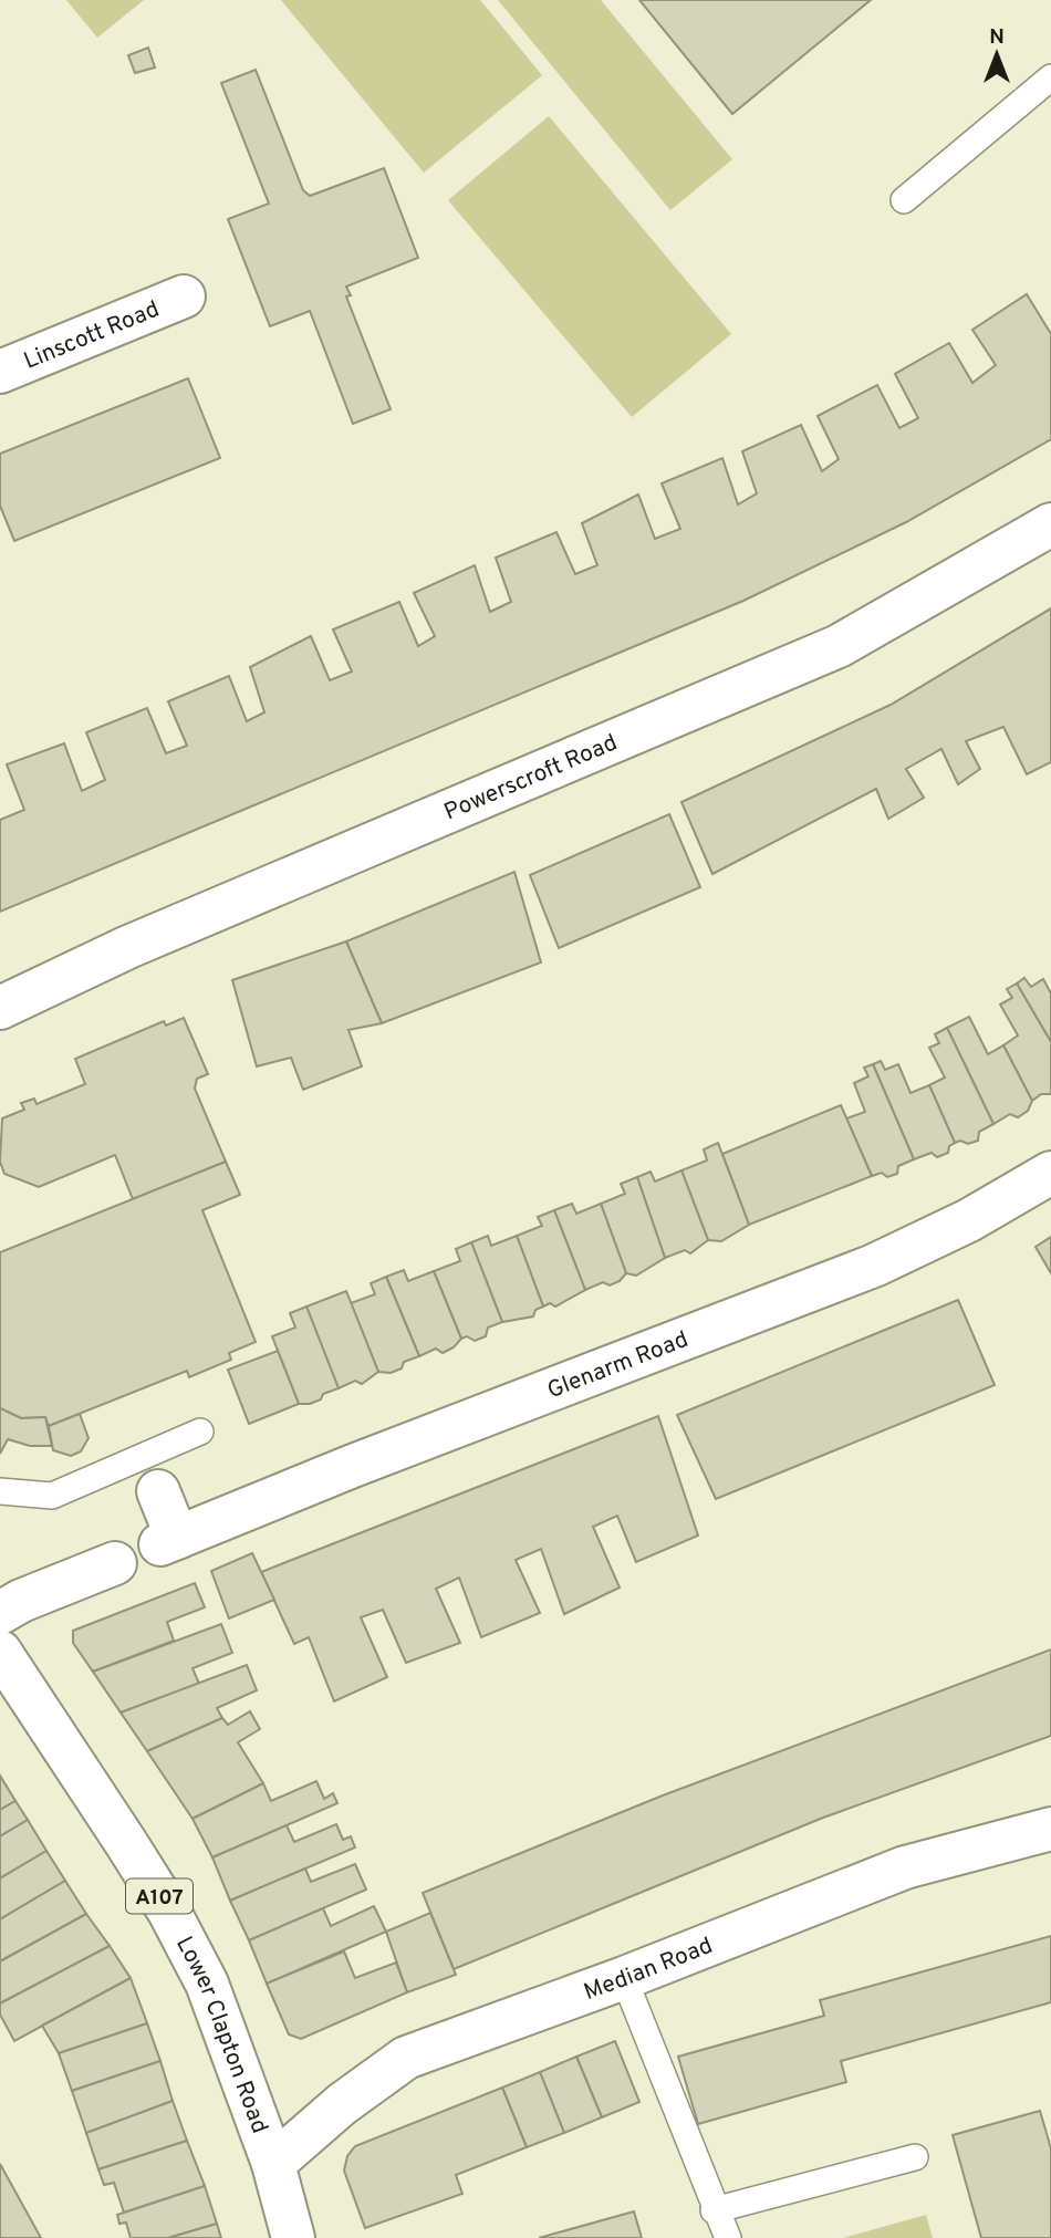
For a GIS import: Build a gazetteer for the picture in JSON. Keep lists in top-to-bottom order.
{
  "streets": {
    "main road": [
      "Linscott Road",
      "Powerscroft Road",
      "Glenarm Road",
      "A107",
      "Median Road",
      "Lower Clapton Road"
    ]
  },
  "crossings": [
    ["Median Road", "Lower Clapton Road"]
  ],
  "north": "top"
}
